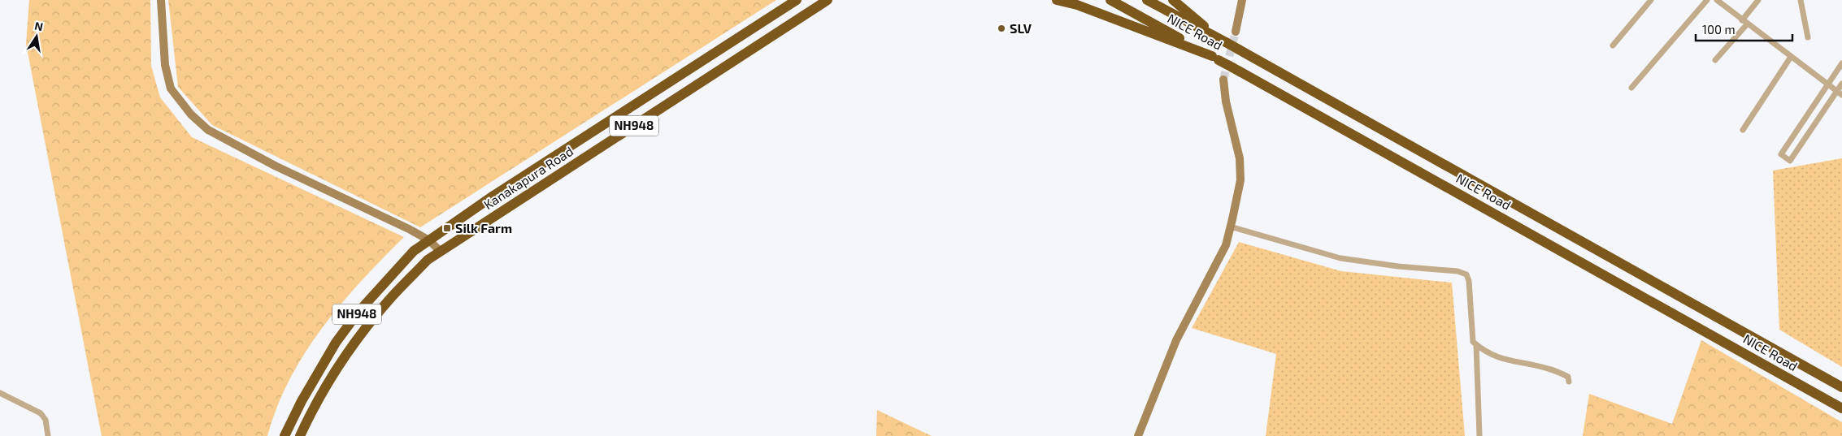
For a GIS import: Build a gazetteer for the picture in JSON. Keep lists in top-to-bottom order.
{
  "streets": {
    "highway": ["NICE Road", "NH948", "Kanakapura Road"]
  },
  "places": {
    "other": ["SLV"],
    "transit": ["Silk Farm"]
  },
  "scale_bar": "100 m",
  "north": "top"
}
